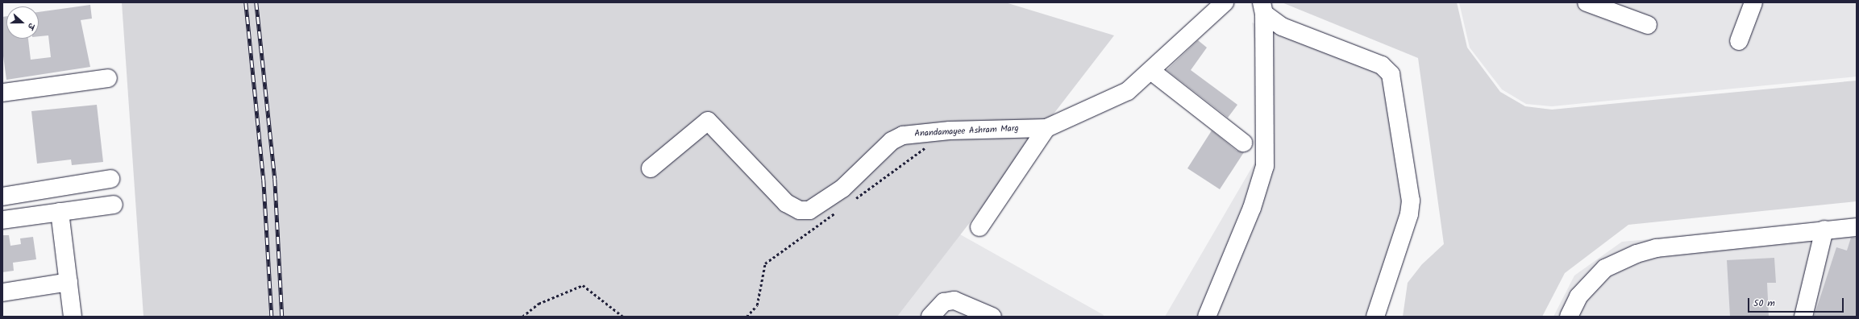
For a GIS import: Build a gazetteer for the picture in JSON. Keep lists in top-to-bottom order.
{
  "streets": {
    "street": ["Anandamayee Ashram Marg"]
  },
  "scale_bar": "50 m",
  "north": "right"
}
